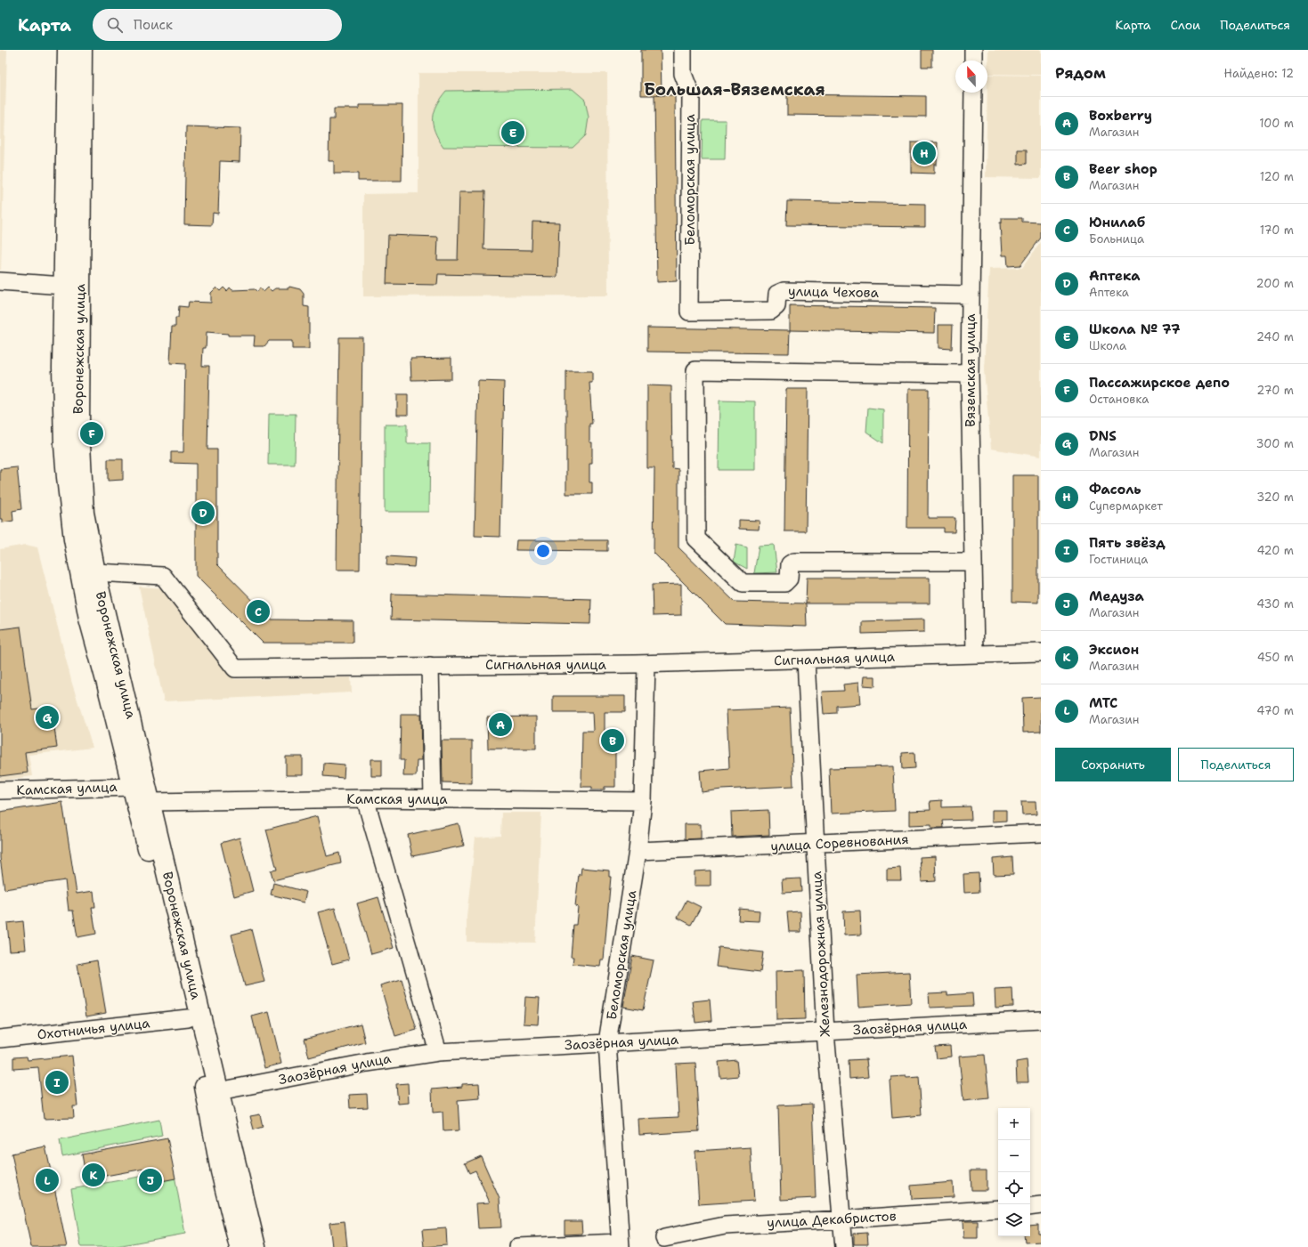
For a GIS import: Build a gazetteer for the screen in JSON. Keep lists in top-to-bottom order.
{
  "streets": {
    "main road": ["Воронежская улица"],
    "street": [
      "Беломорская улица",
      "улица Чехова",
      "Вяземская улица",
      "Сигнальная улица",
      "Камская улица",
      "улица Соревнования",
      "Железнодорожная улица",
      "Заозёрная улица",
      "Охотничья улица",
      "улица Декабристов"
    ]
  },
  "crossings": [
    ["Беломорская улица", "улица Чехова"],
    ["Беломорская улица", "Сигнальная улица"],
    ["Беломорская улица", "Камская улица"],
    ["Беломорская улица", "улица Соревнования"],
    ["Беломорская улица", "Заозёрная улица"],
    ["улица Чехова", "Вяземская улица"],
    ["Воронежская улица", "Сигнальная улица"],
    ["Воронежская улица", "Камская улица"],
    ["Воронежская улица", "Заозёрная улица"],
    ["Воронежская улица", "Охотничья улица"],
    ["Вяземская улица", "Сигнальная улица"],
    ["Сигнальная улица", "Железнодорожная улица"],
    ["улица Соревнования", "Железнодорожная улица"],
    ["Железнодорожная улица", "Заозёрная улица"],
    ["Железнодорожная улица", "улица Декабристов"]
  ],
  "districts": ["Большая-Вяземская"],
  "north": "top",
  "page": {
    "header": "Карта",
    "search": "Поиск",
    "nav": ["Карта", "Слои", "Поделиться"],
    "heading": ["Рядом", "Найдено: 12"],
    "list": [
      {
        "mark": "A",
        "name": "Boxberry",
        "note": "Магазин",
        "value": "100 m"
      },
      {
        "mark": "B",
        "name": "Beer shop",
        "note": "Магазин",
        "value": "120 m"
      },
      {
        "mark": "C",
        "name": "Юнилаб",
        "note": "Больница",
        "value": "170 m"
      },
      {
        "mark": "D",
        "name": "Аптека",
        "note": "Аптека",
        "value": "200 m"
      },
      {
        "mark": "E",
        "name": "Школа № 77",
        "note": "Школа",
        "value": "240 m"
      },
      {
        "mark": "F",
        "name": "Пассажирское депо",
        "note": "Остановка",
        "value": "270 m"
      },
      {
        "mark": "G",
        "name": "DNS",
        "note": "Магазин",
        "value": "300 m"
      },
      {
        "mark": "H",
        "name": "Фасоль",
        "note": "Супермаркет",
        "value": "320 m"
      },
      {
        "mark": "I",
        "name": "Пять звёзд",
        "note": "Гостиница",
        "value": "420 m"
      },
      {
        "mark": "J",
        "name": "Медуза",
        "note": "Магазин",
        "value": "430 m"
      },
      {
        "mark": "K",
        "name": "Эксион",
        "note": "Магазин",
        "value": "450 m"
      },
      {
        "mark": "L",
        "name": "МТС",
        "note": "Магазин",
        "value": "470 m"
      }
    ],
    "pins": [
      "E",
      "H",
      "F",
      "D",
      "C",
      "G",
      "A",
      "B",
      "I",
      "K",
      "J",
      "L"
    ],
    "buttons": ["Сохранить", "Поделиться"],
    "map_buttons": ["+", "−"]
  }
}
